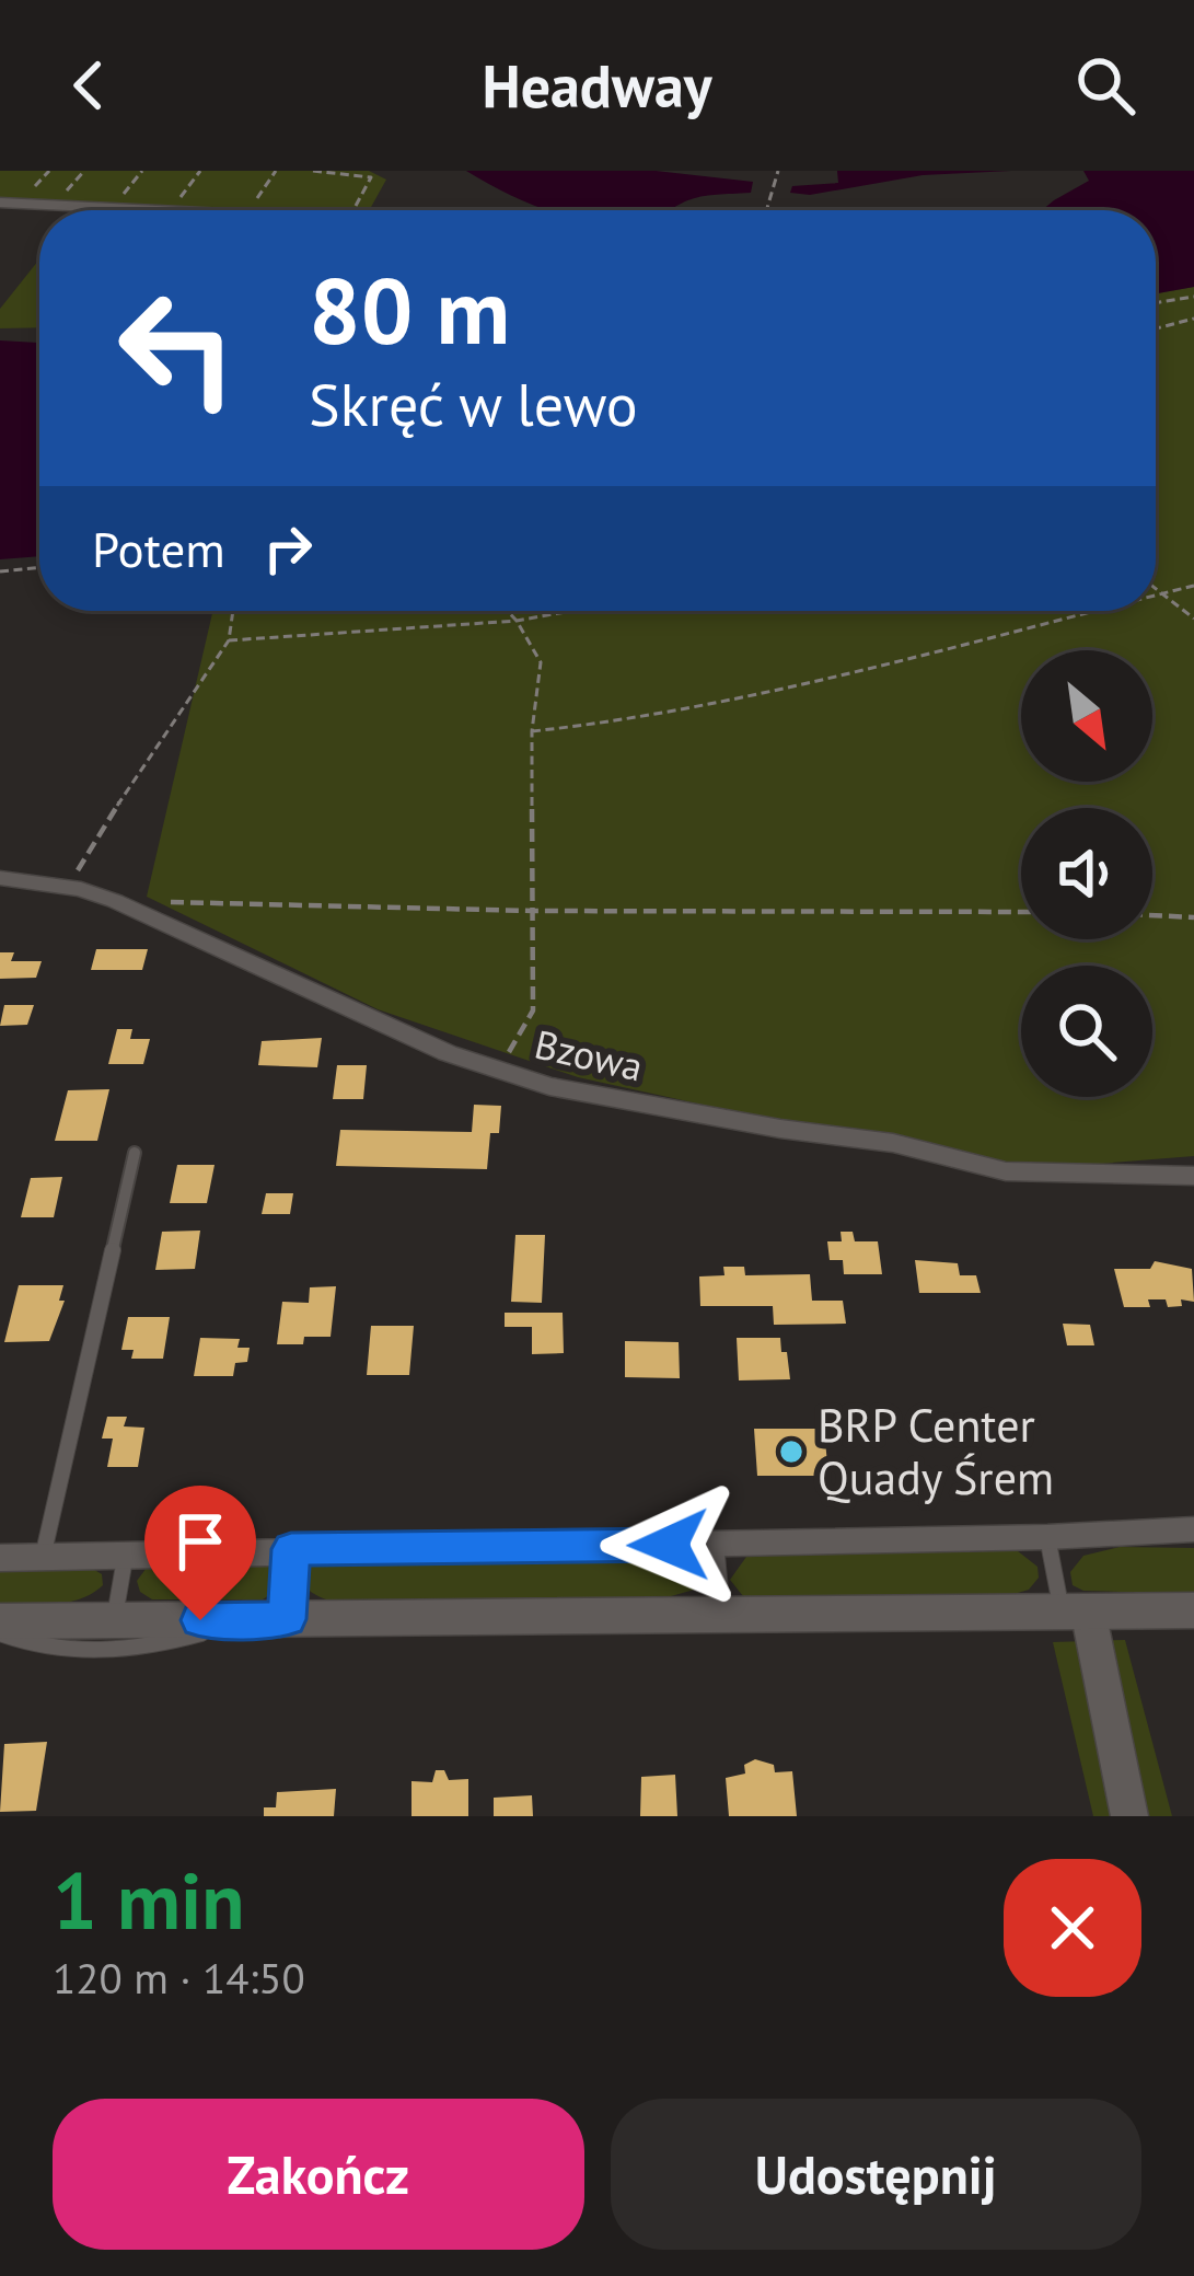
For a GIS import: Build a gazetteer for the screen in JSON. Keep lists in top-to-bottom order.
{
  "streets": {
    "street": ["Bzowa"]
  },
  "places": ["BRP Center Quady Śrem"],
  "north": "bottom right",
  "page": {
    "header": "Headway",
    "turn": ["80 m", "Skręć w lewo"],
    "then": "Potem",
    "heading": ["1 min", "120 m · 14:50"],
    "buttons": ["Zakończ", "Udostępnij"]
  }
}
